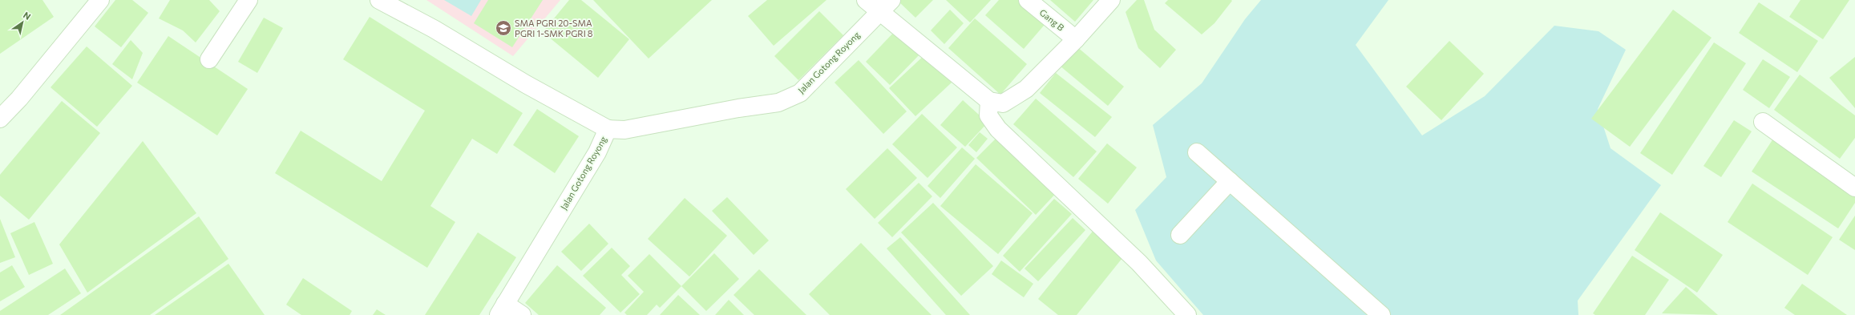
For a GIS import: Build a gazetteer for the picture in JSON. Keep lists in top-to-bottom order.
{
  "streets": {
    "street": ["Gang B", "Jalan Gotong Royong"]
  },
  "places": {
    "school or university": ["SMA PGRI 20-SMA PGRI 1-SMK PGRI 8"]
  },
  "north": "top right"
}
